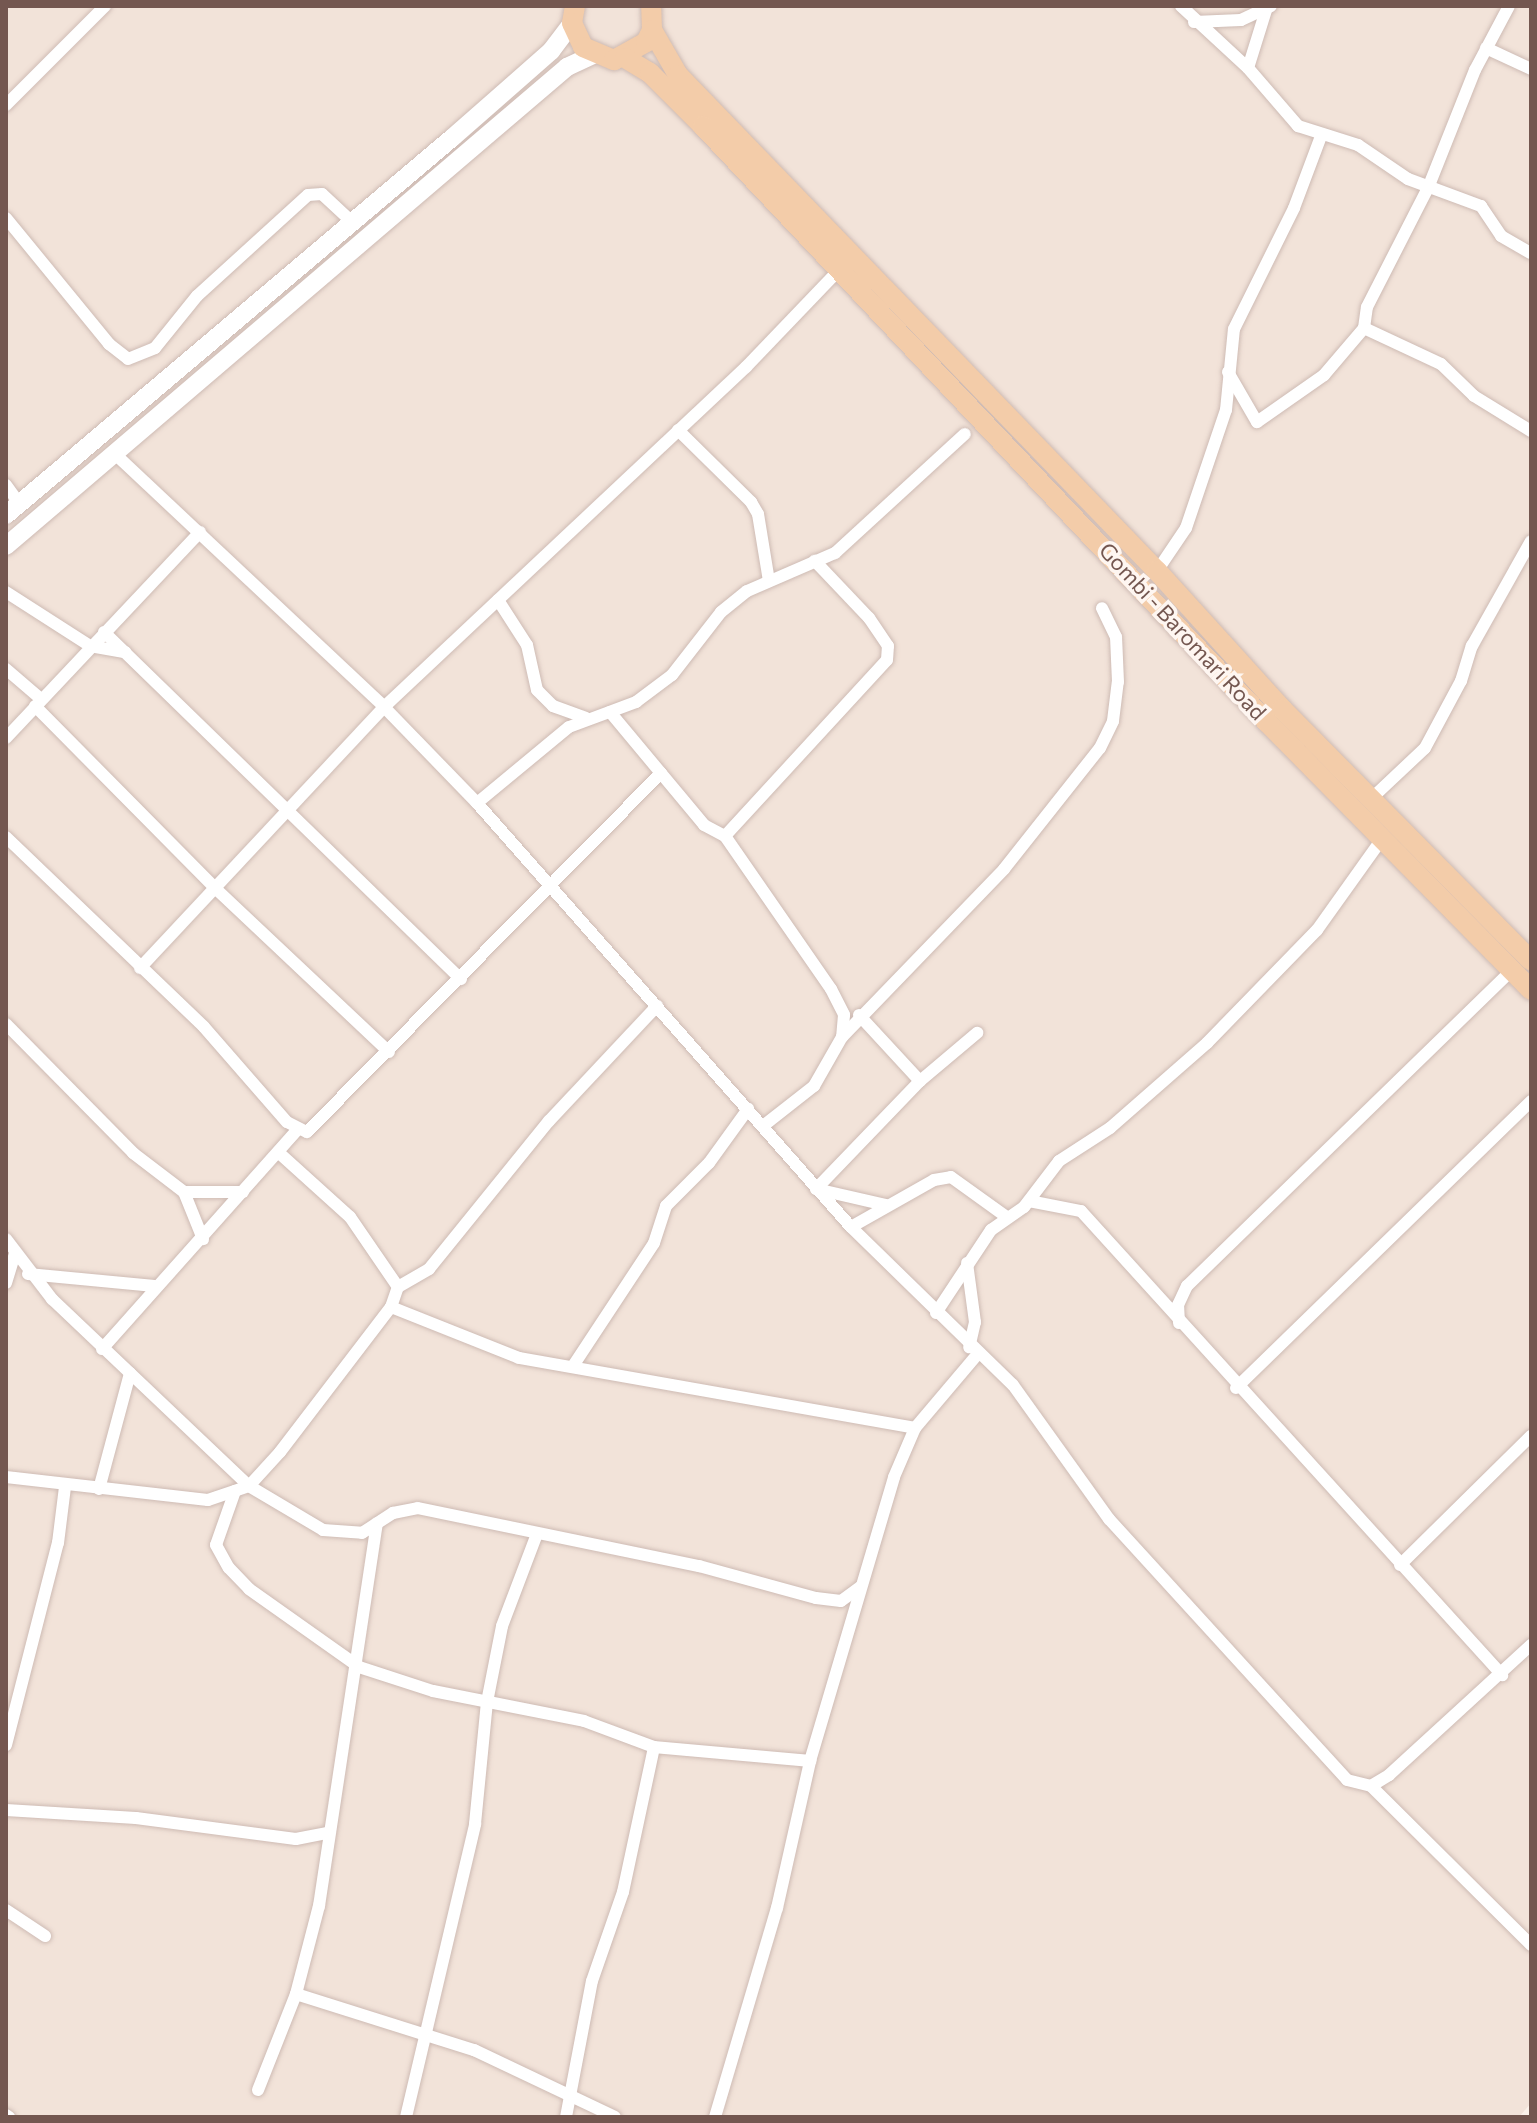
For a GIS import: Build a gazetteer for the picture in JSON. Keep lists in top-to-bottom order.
{
  "streets": {
    "main road": ["Gombi - Baromari Road"]
  }
}
